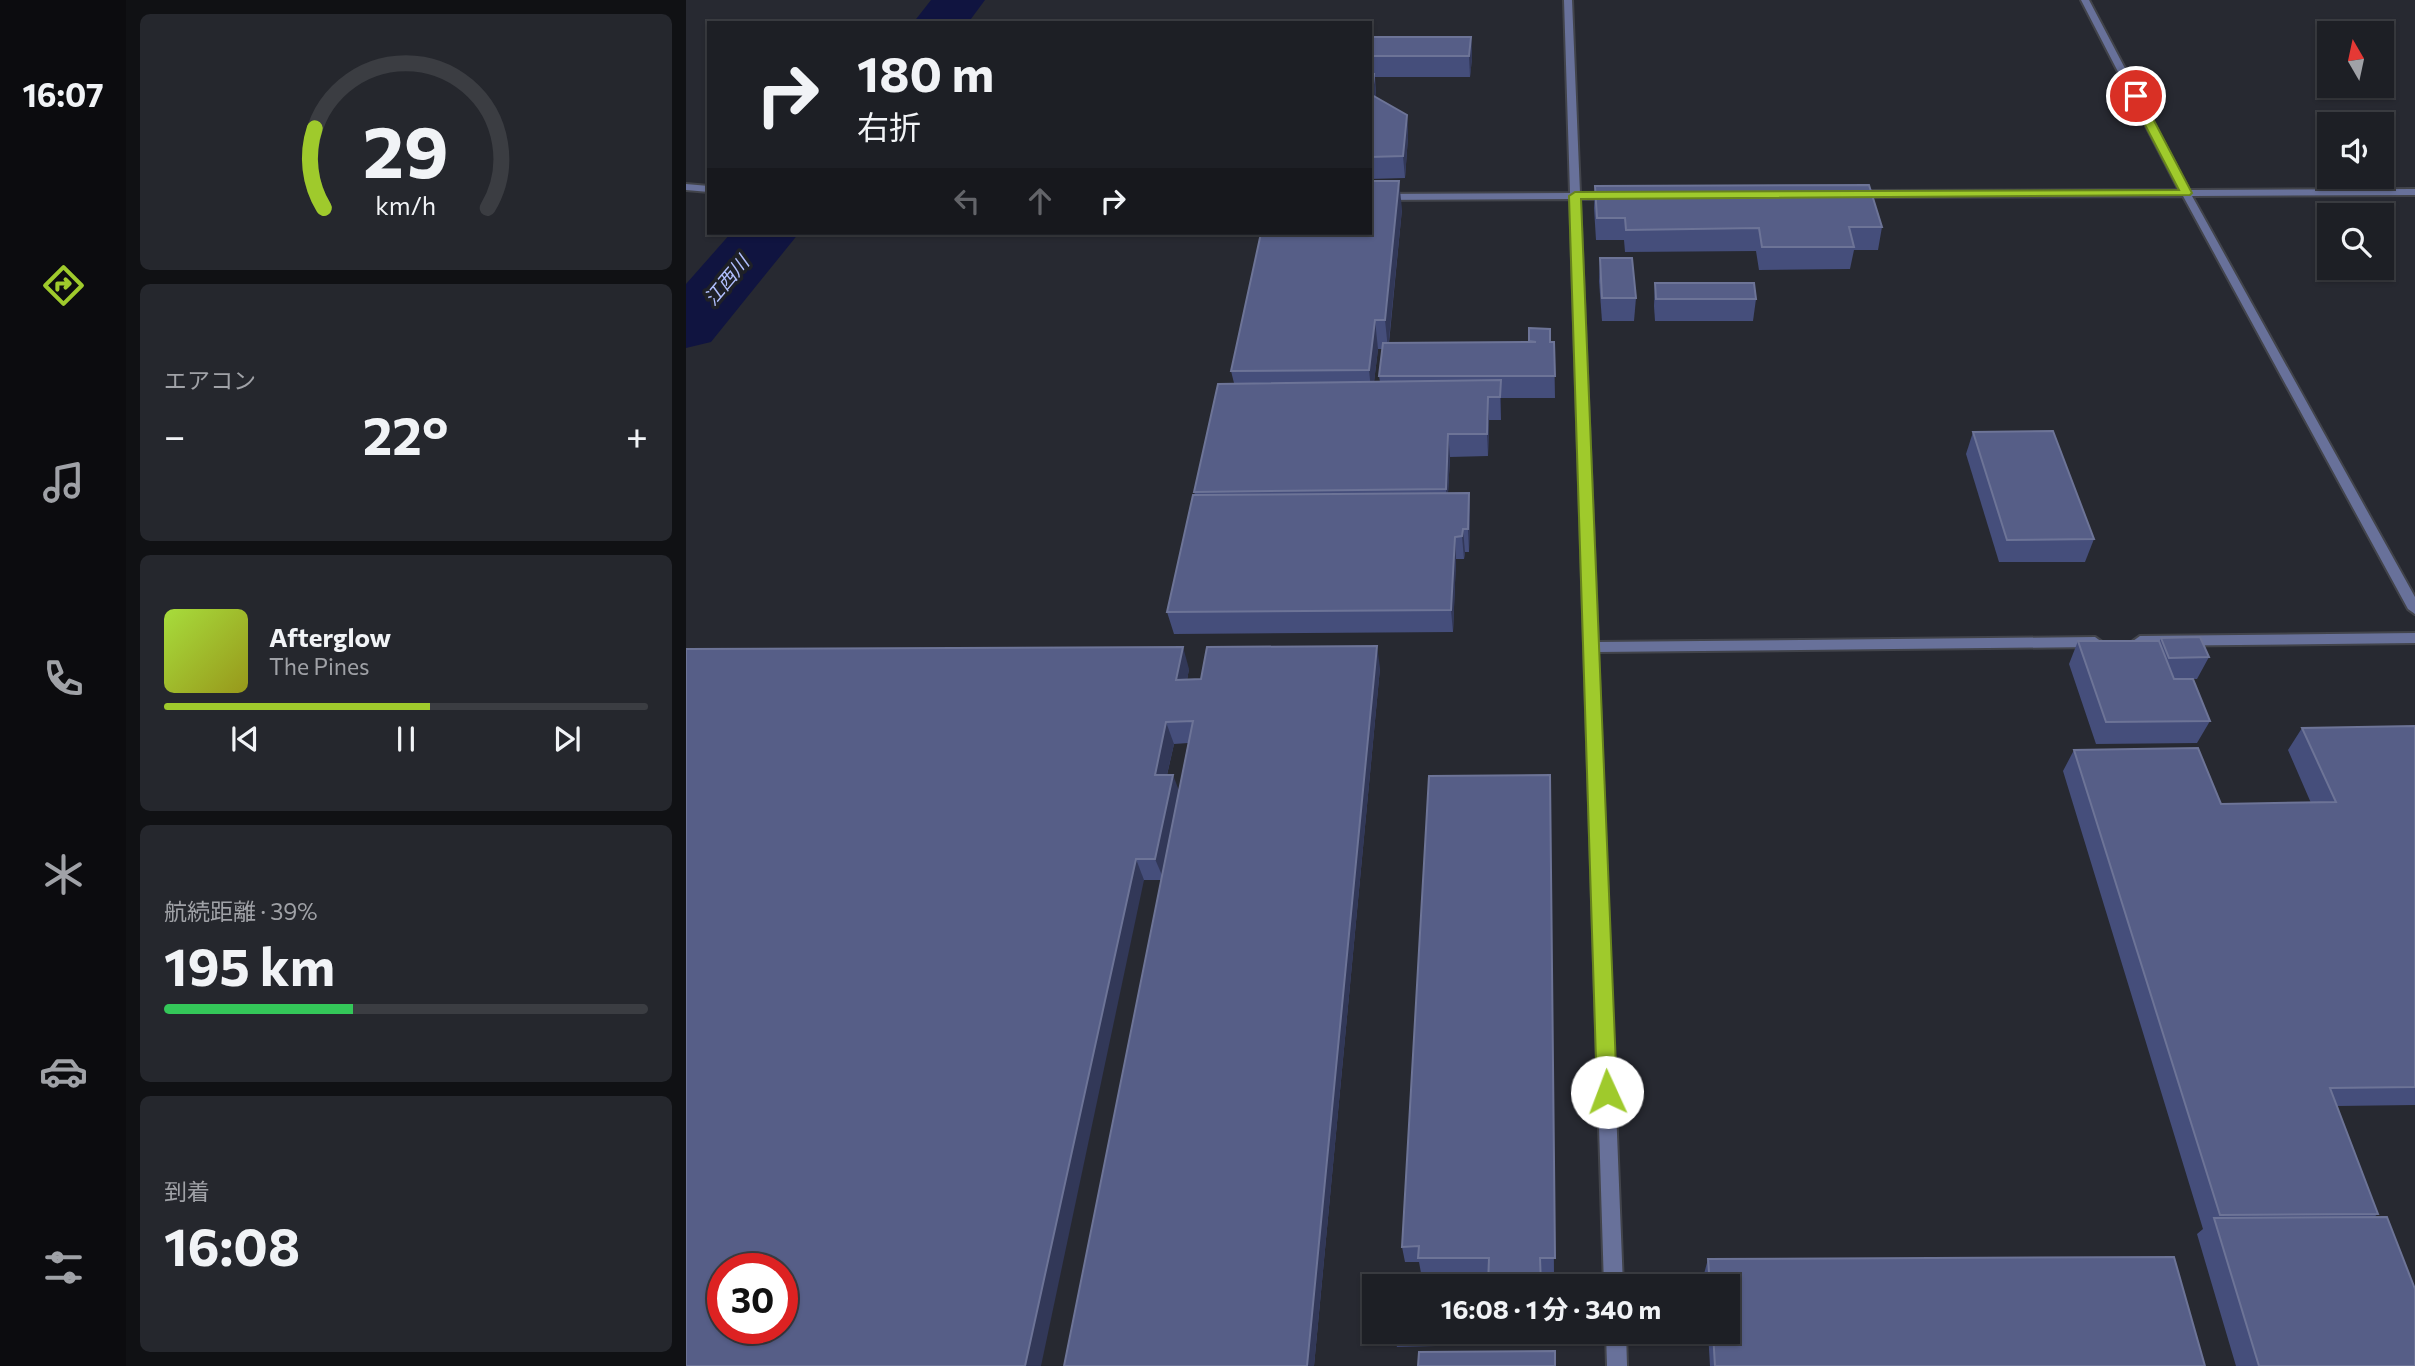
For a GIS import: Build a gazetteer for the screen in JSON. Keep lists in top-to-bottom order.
{
  "water": ["江西川"],
  "north": "top",
  "page": {
    "tabs": "16:07",
    "turn": ["180 m", "右折"],
    "tile": [
      "エアコン",
      ["航続距離 · 39%", "195 km"],
      ["到着", "16:08"]
    ],
    "heat": ["−", "22°", "+"],
    "song": ["Afterglow", "The Pines"],
    "limit": "30",
    "trip": "16:08 · 1 分 · 340 m",
    "gauge": ["29", "km/h"]
  }
}
